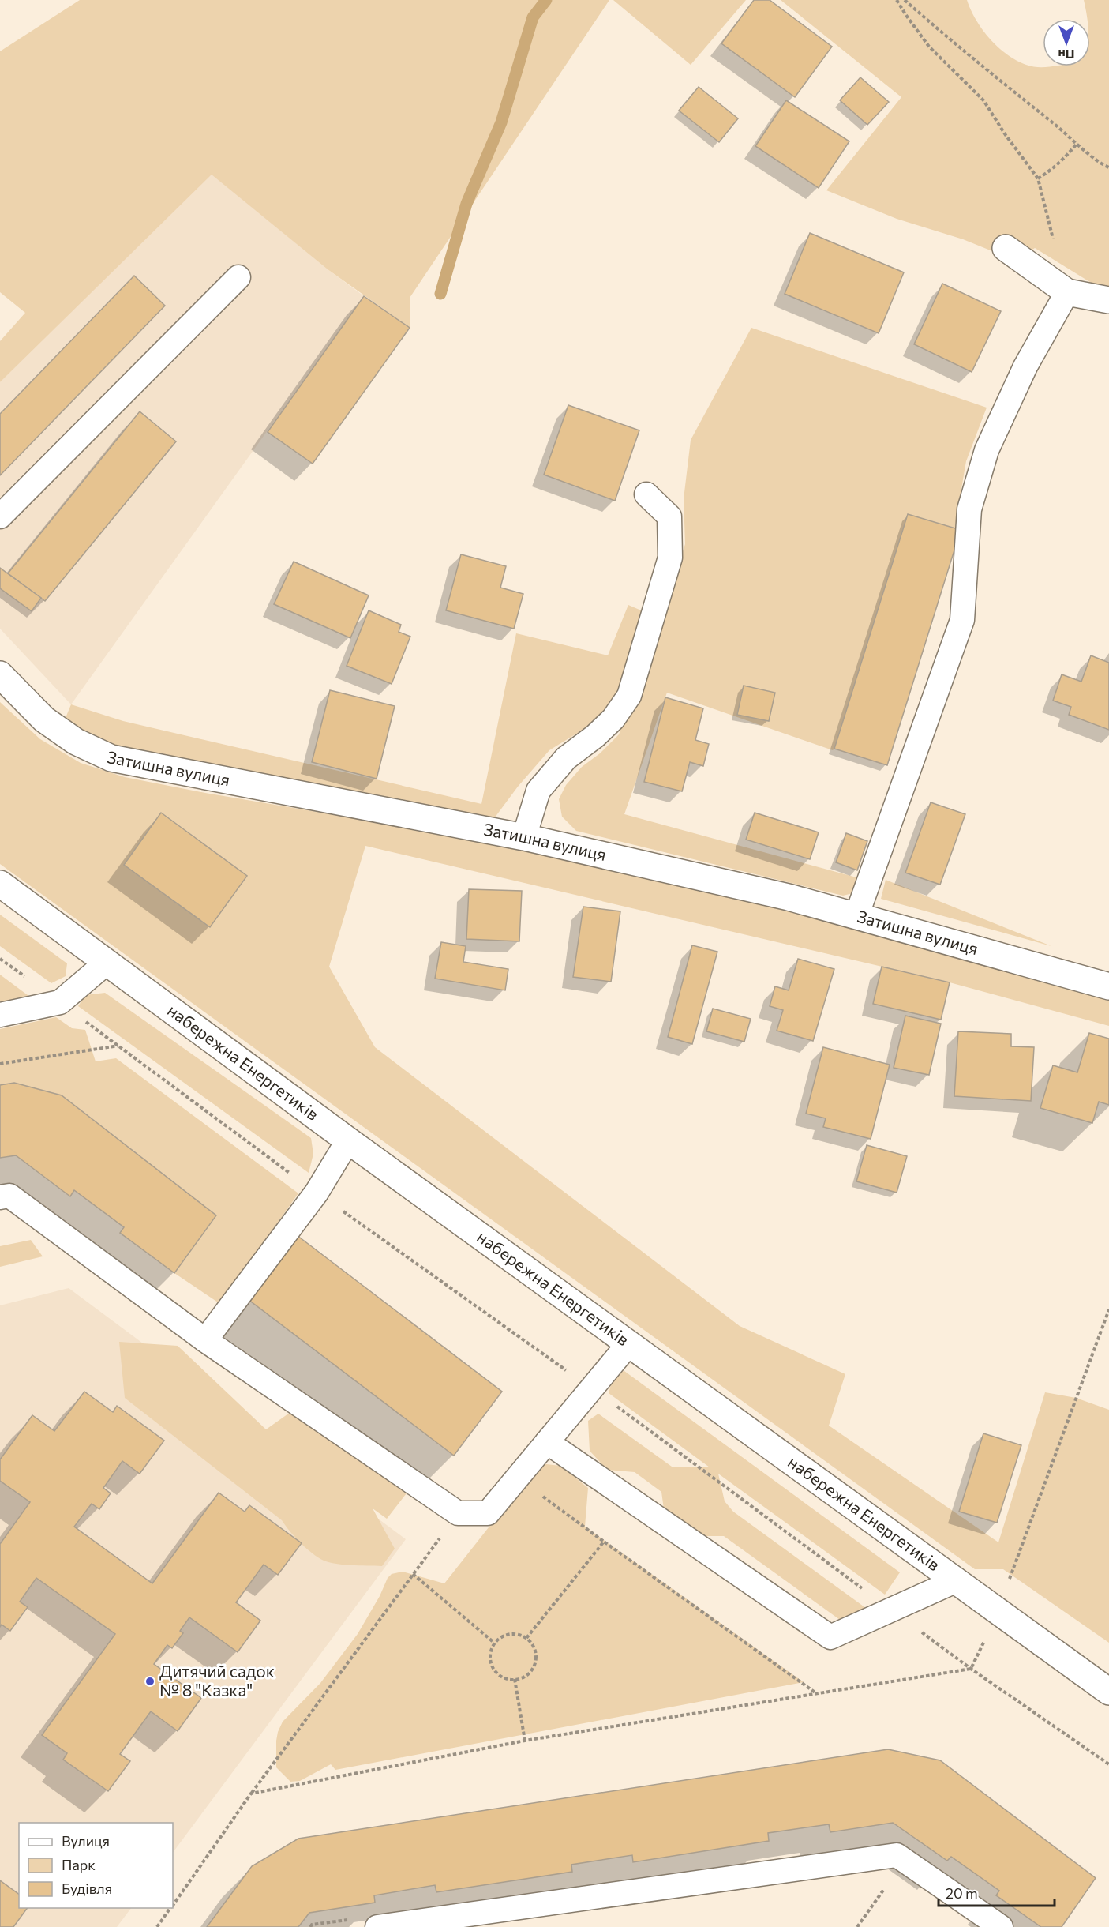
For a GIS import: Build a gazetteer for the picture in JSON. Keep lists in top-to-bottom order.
{
  "streets": {
    "street": ["Затишна вулиця", "набережна Енергетиків"]
  },
  "places": ["Дитячий садок № 8 \"Казка\""],
  "legend": ["Вулиця", "Парк", "Будівля"],
  "scale_bar": "20 m",
  "north": "bottom"
}
